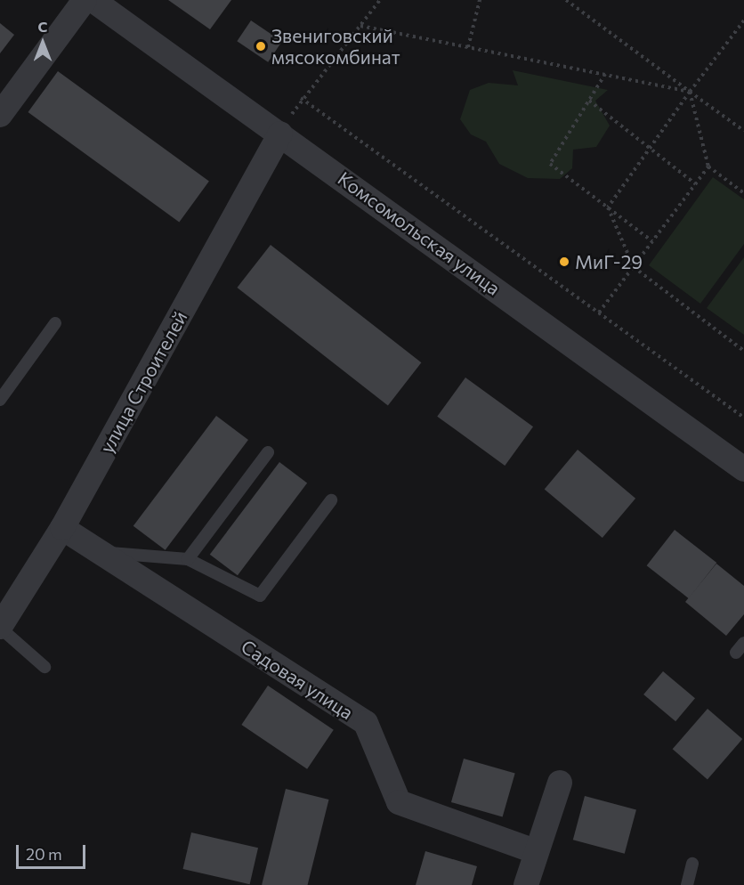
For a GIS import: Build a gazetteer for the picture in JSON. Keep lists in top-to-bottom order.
{
  "streets": {
    "street": ["Комсомольская улица", "улица Строителей", "Садовая улица"]
  },
  "crossings": [
    ["Комсомольская улица", "улица Строителей"],
    ["улица Строителей", "Садовая улица"]
  ],
  "places": ["Звениговский мясокомбинат", "МиГ-29"],
  "scale_bar": "20 m",
  "north": "top"
}
